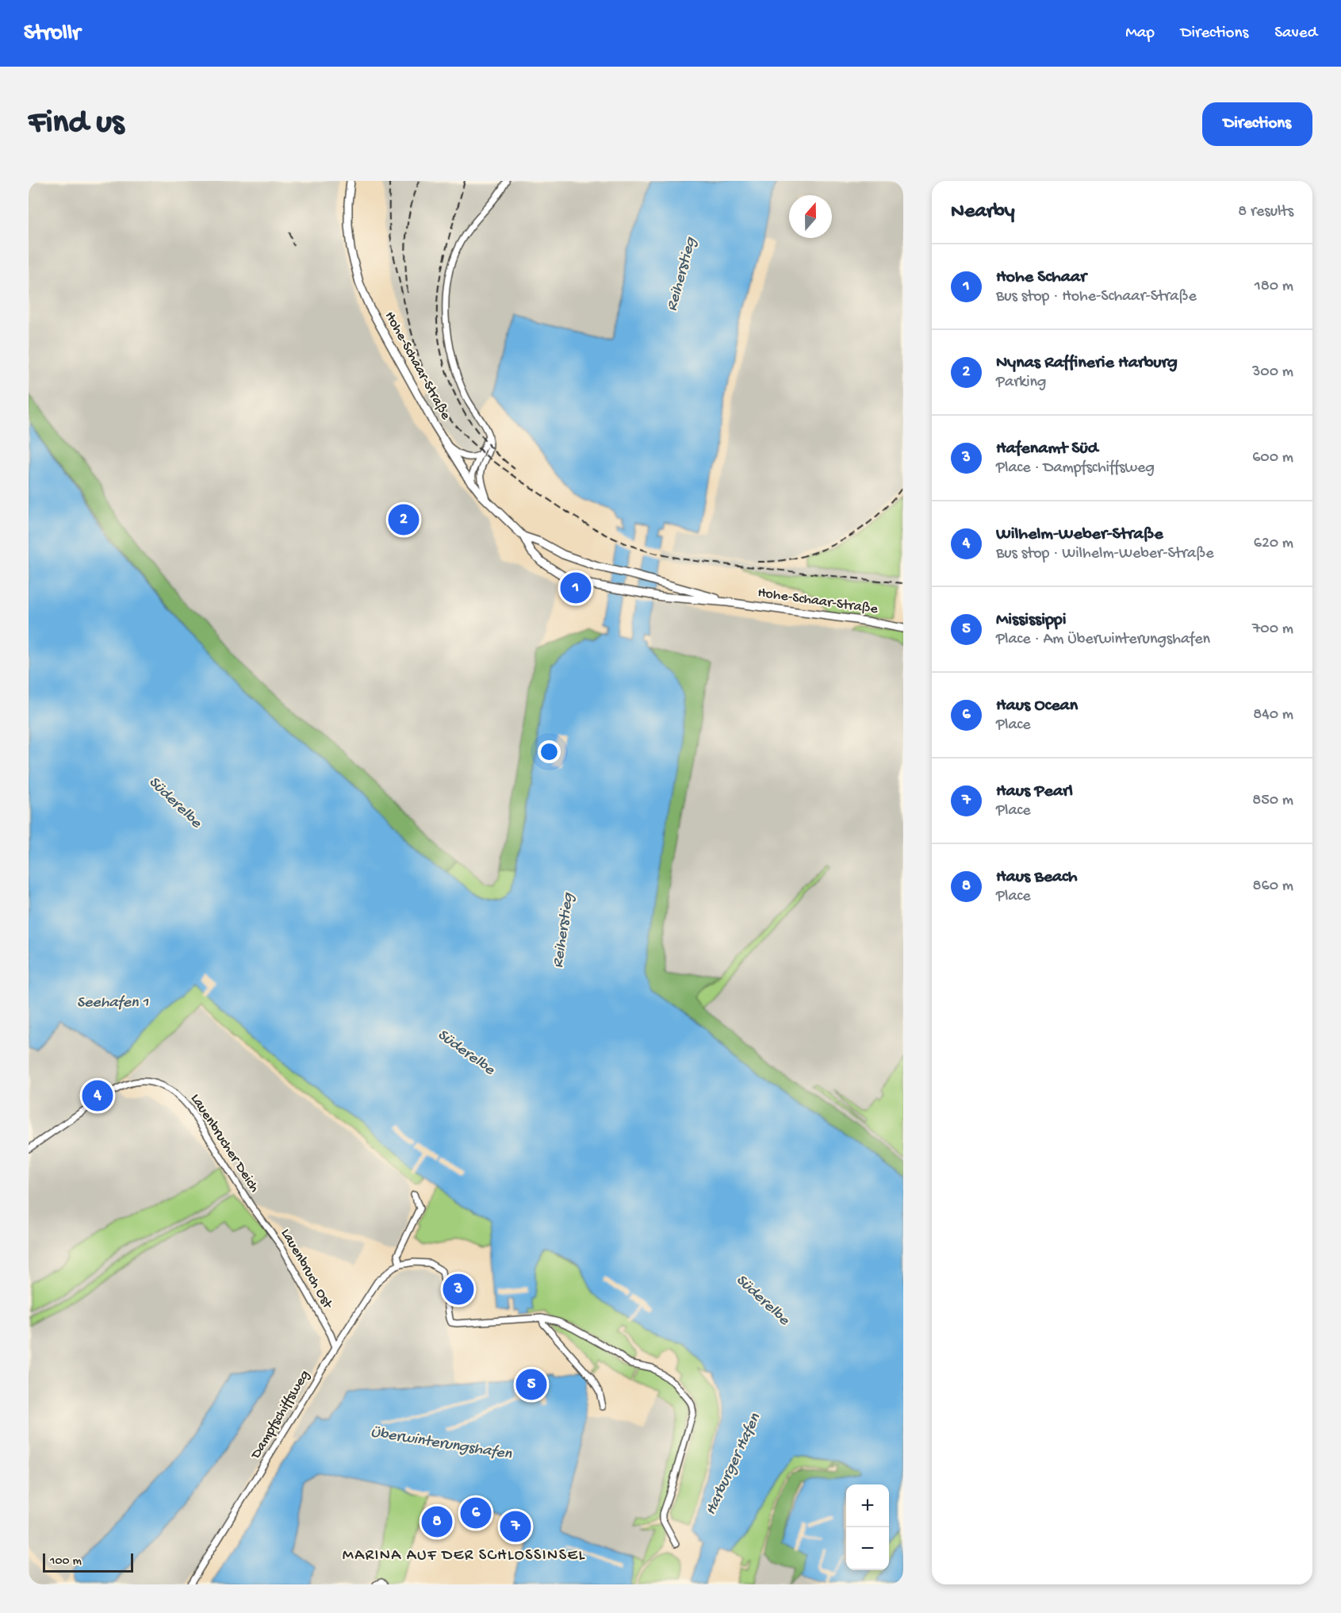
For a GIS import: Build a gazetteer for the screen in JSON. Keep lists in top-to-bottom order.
{
  "streets": {
    "main road": ["Hohe-Schaar-Straße"],
    "street": ["Lauenbrucher Deich", "Lauenbruch Ost", "Dampfschiffsweg"]
  },
  "crossings": [
    ["Lauenbrucher Deich", "Lauenbruch Ost"],
    ["Lauenbruch Ost", "Dampfschiffsweg"]
  ],
  "districts": ["MARINA AUF DER SCHLOSSINSEL"],
  "water": [
    "Reiherstieg",
    "Süderelbe",
    "Seehafen 1",
    "Überwinterungshafen",
    "Harburger Hafen"
  ],
  "scale_bar": "100 m",
  "north": "top",
  "page": {
    "header": "Strollr",
    "nav": ["Map", "Directions", "Saved"],
    "buttons": "Directions",
    "title": "Find us",
    "heading": ["Nearby", "8 results"],
    "list": [
      {
        "mark": "1",
        "name": "Hohe Schaar",
        "note": "Bus stop · Hohe-Schaar-Straße",
        "value": "180 m"
      },
      {
        "mark": "2",
        "name": "Nynas Raffinerie Harburg",
        "note": "Parking",
        "value": "300 m"
      },
      {
        "mark": "3",
        "name": "Hafenamt Süd",
        "note": "Place · Dampfschiffsweg",
        "value": "600 m"
      },
      {
        "mark": "4",
        "name": "Wilhelm-Weber-Straße",
        "note": "Bus stop · Wilhelm-Weber-Straße",
        "value": "620 m"
      },
      {
        "mark": "5",
        "name": "Mississippi",
        "note": "Place · Am Überwinterungshafen",
        "value": "700 m"
      },
      {
        "mark": "6",
        "name": "Haus Ocean",
        "note": "Place",
        "value": "840 m"
      },
      {
        "mark": "7",
        "name": "Haus Pearl",
        "note": "Place",
        "value": "850 m"
      },
      {
        "mark": "8",
        "name": "Haus Beach",
        "note": "Place",
        "value": "860 m"
      }
    ],
    "pins": [
      "2",
      "1",
      "4",
      "3",
      "5",
      "6",
      "8",
      "7"
    ],
    "map_buttons": ["+", "−"],
    "scale": "100 m"
  }
}
